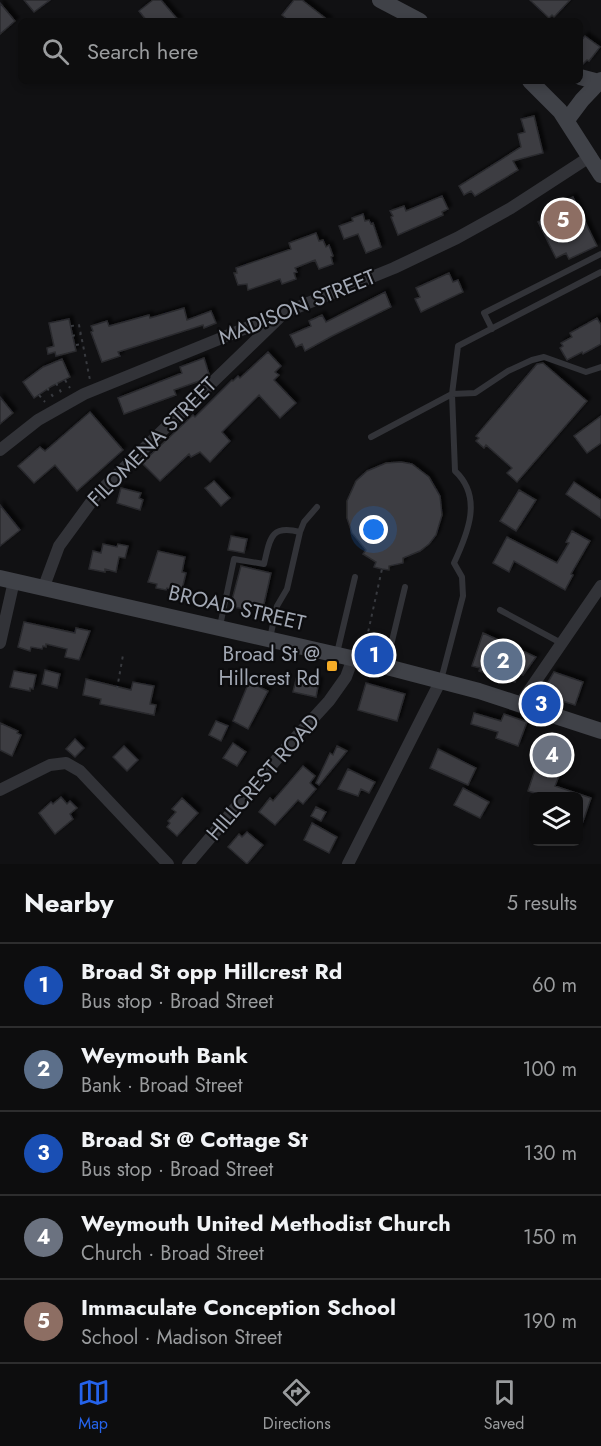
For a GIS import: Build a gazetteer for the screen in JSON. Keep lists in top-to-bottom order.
{
  "streets": {
    "main road": ["BROAD STREET"],
    "street": ["MADISON STREET", "FILOMENA STREET", "HILLCREST ROAD"]
  },
  "crossings": [
    ["MADISON STREET", "FILOMENA STREET"],
    ["FILOMENA STREET", "BROAD STREET"],
    ["BROAD STREET", "HILLCREST ROAD"]
  ],
  "places": {
    "transit": ["Broad St @ Hillcrest Rd"]
  },
  "page": {
    "search": "Search here",
    "pins": [
      "5",
      "1",
      "2",
      "3",
      "4"
    ],
    "heading": ["Nearby", "5 results"],
    "list": [
      {
        "mark": "1",
        "name": "Broad St opp Hillcrest Rd",
        "note": "Bus stop · Broad Street",
        "value": "60 m"
      },
      {
        "mark": "2",
        "name": "Weymouth Bank",
        "note": "Bank · Broad Street",
        "value": "100 m"
      },
      {
        "mark": "3",
        "name": "Broad St @ Cottage St",
        "note": "Bus stop · Broad Street",
        "value": "130 m"
      },
      {
        "mark": "4",
        "name": "Weymouth United Methodist Church",
        "note": "Church · Broad Street",
        "value": "150 m"
      },
      {
        "mark": "5",
        "name": "Immaculate Conception School",
        "note": "School · Madison Street",
        "value": "190 m"
      }
    ],
    "nav": ["Map", "Directions", "Saved"]
  }
}
